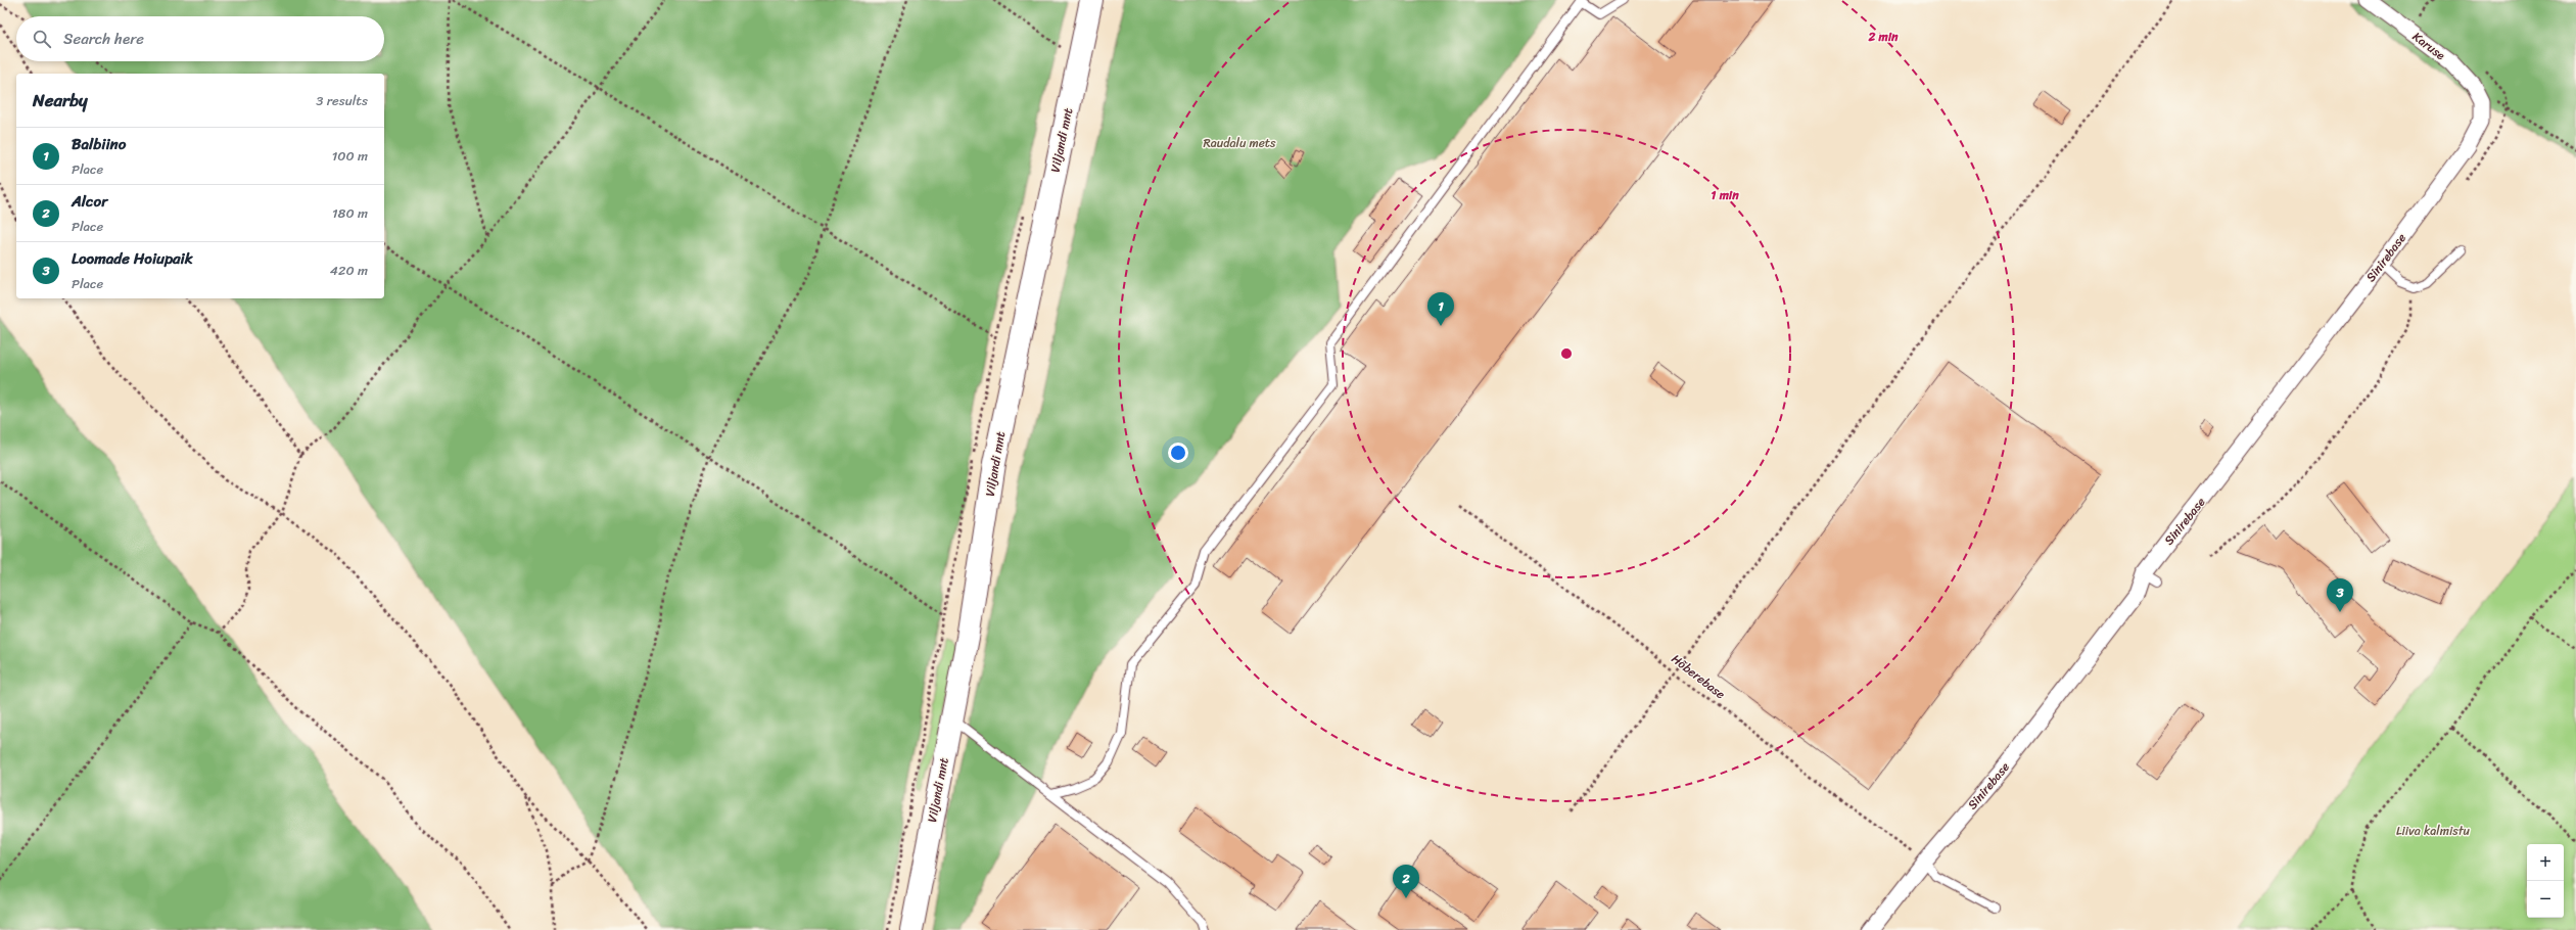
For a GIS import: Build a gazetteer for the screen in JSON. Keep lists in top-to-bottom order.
{
  "streets": {
    "main road": ["Viljandi mnt"],
    "street": ["Karuse", "Sinirebase"],
    "path": ["Hõberebase"]
  },
  "crossings": [
    ["Karuse", "Sinirebase"],
    ["Sinirebase", "Hõberebase"]
  ],
  "parks": ["Raudalu mets", "Liiva kalmistu"],
  "page": {
    "search": "Search here",
    "heading": ["Nearby", "3 results"],
    "list": [
      {
        "mark": "1",
        "name": "Balbiino",
        "note": "Place",
        "value": "100 m"
      },
      {
        "mark": "2",
        "name": "Alcor",
        "note": "Place",
        "value": "180 m"
      },
      {
        "mark": "3",
        "name": "Loomade Hoiupaik",
        "note": "Place",
        "value": "420 m"
      }
    ],
    "pins": ["1", "3", "2"],
    "map_buttons": ["+", "−"]
  },
  "rings": ["2 min", "1 min"]
}
